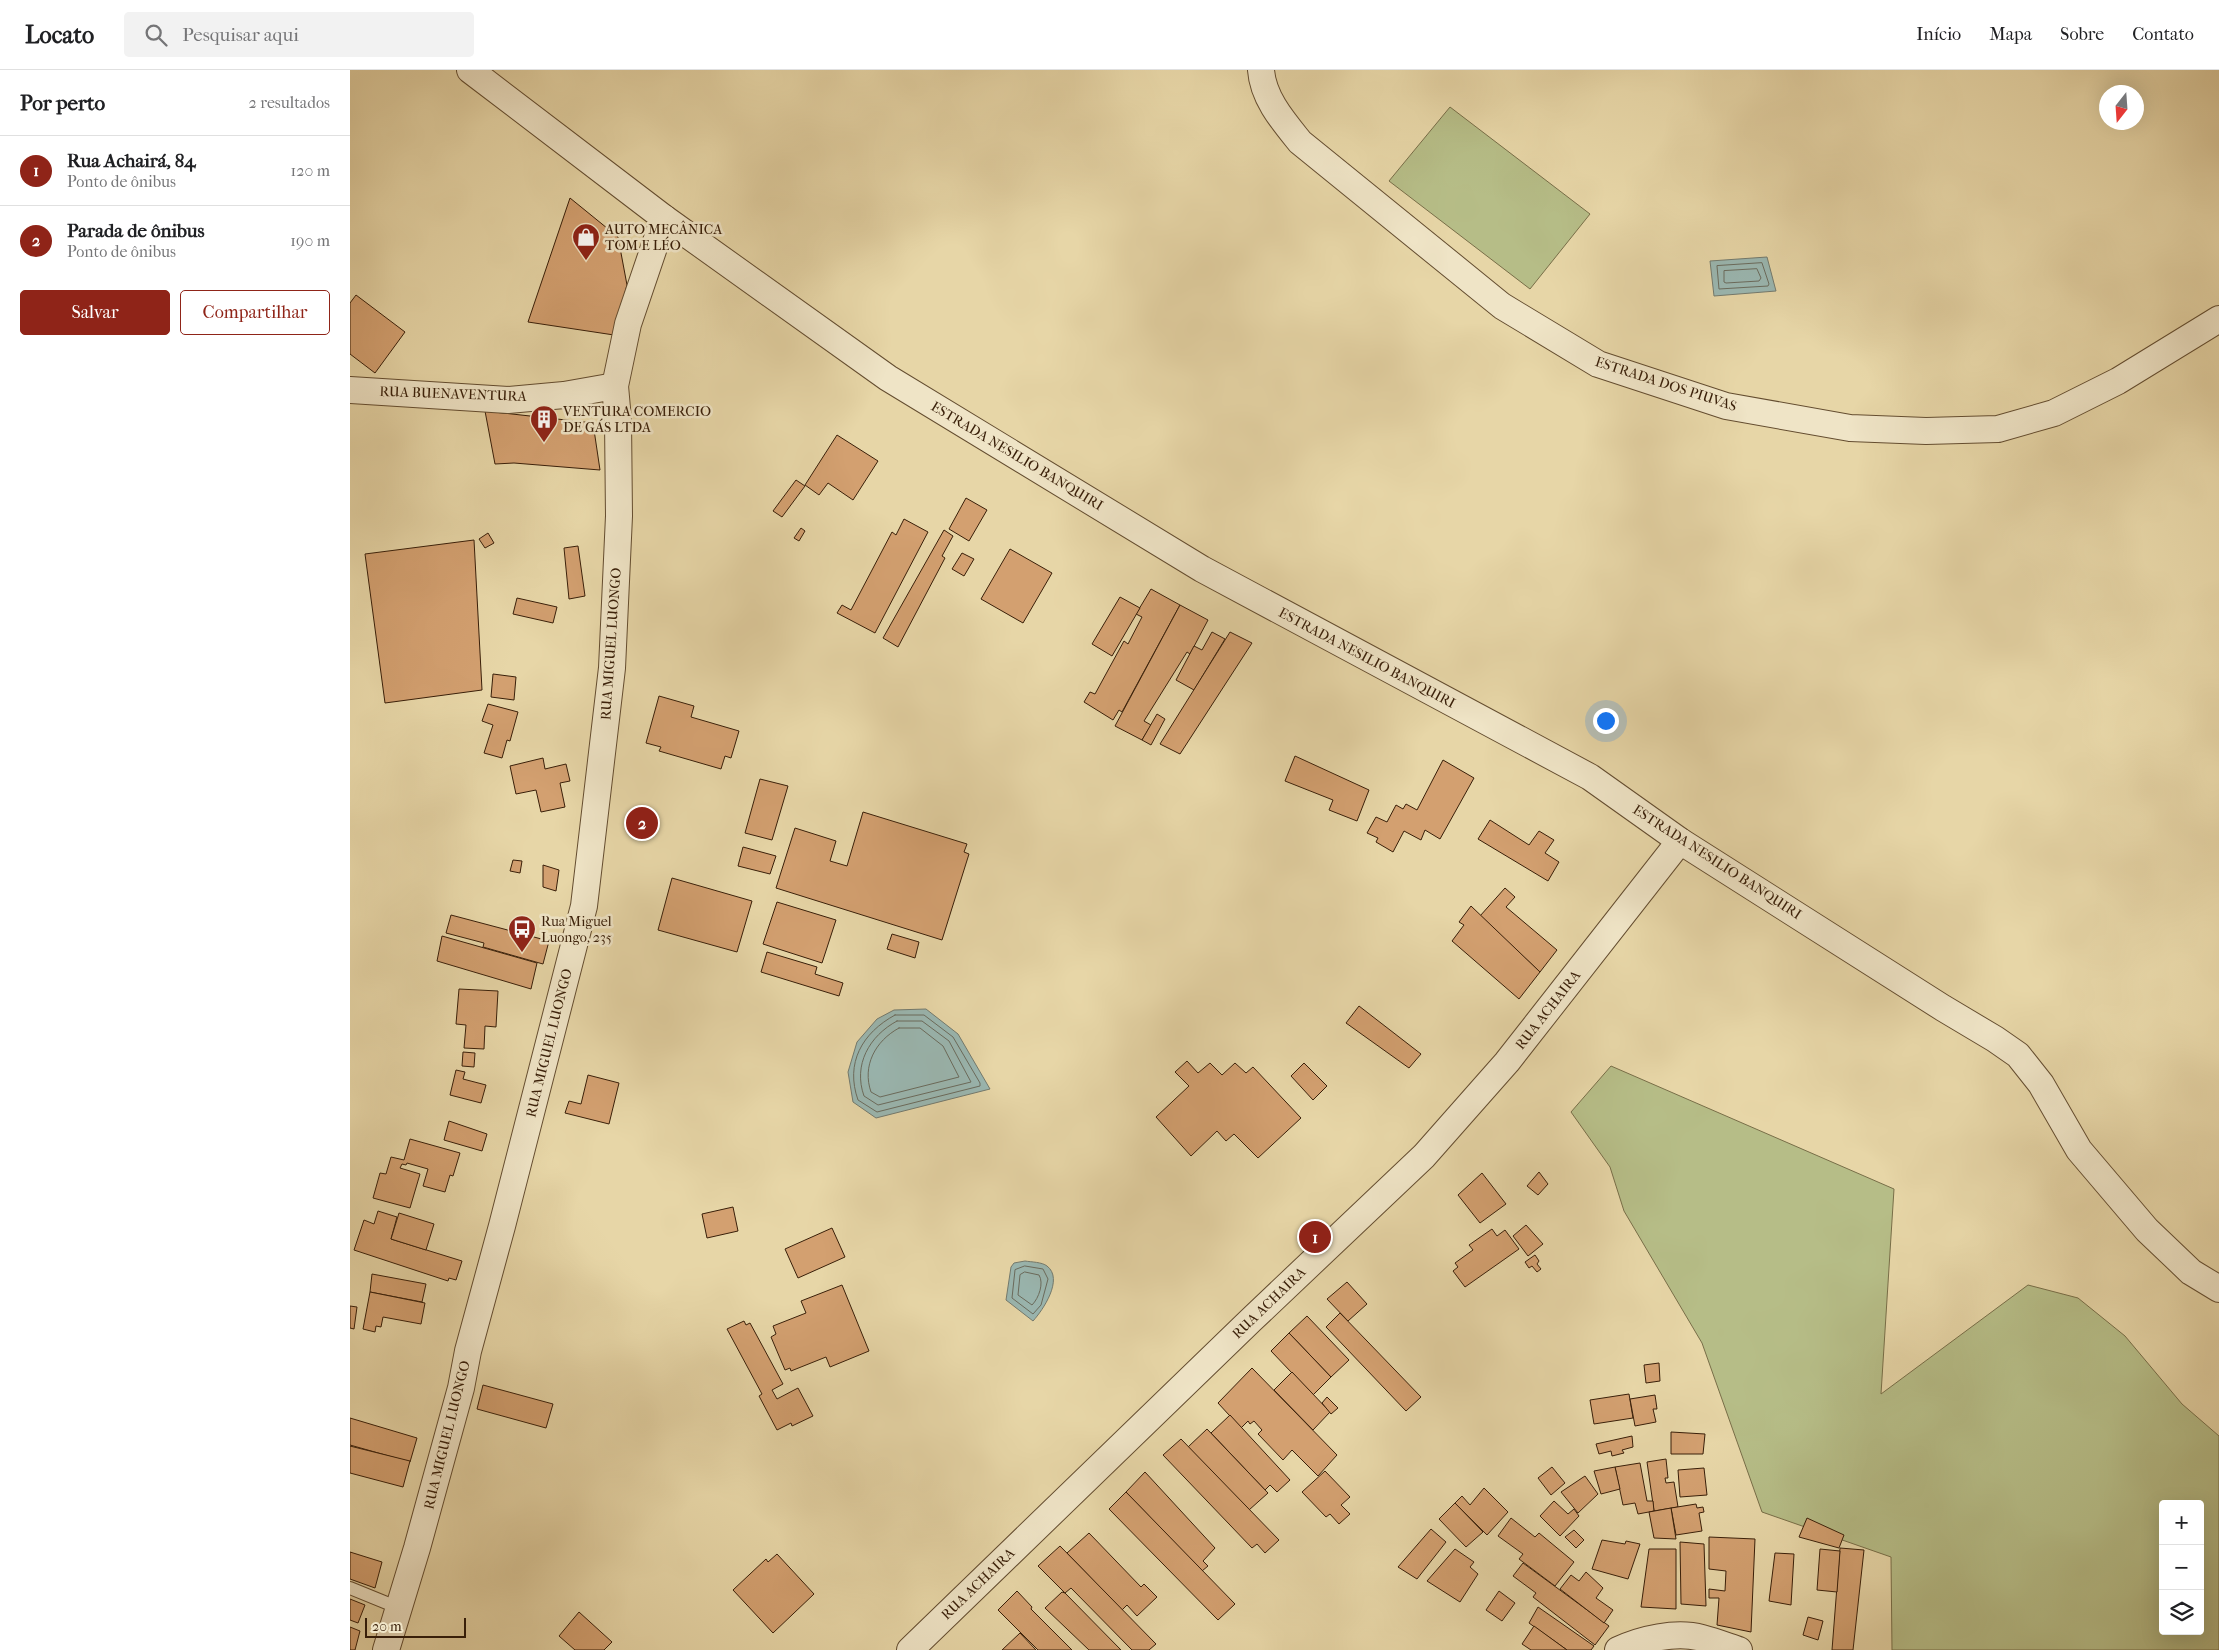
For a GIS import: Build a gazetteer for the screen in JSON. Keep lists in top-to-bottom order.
{
  "streets": {
    "street": [
      "ESTRADA DOS PIUVAS",
      "RUA BUENAVENTURA",
      "ESTRADA NESILIO BANQUIRI",
      "RUA MIGUEL LUONGO",
      "RUA ACHAIRA"
    ]
  },
  "crossings": [
    ["RUA BUENAVENTURA", "RUA MIGUEL LUONGO"],
    ["ESTRADA NESILIO BANQUIRI", "RUA MIGUEL LUONGO"],
    ["ESTRADA NESILIO BANQUIRI", "RUA ACHAIRA"]
  ],
  "places": {
    "shop": ["AUTO MECÂNICA TOM E LÉO"],
    "building": ["VENTURA COMERCIO DE GÁS LTDA"],
    "bus stop": ["Rua Miguel Luongo, 235"]
  },
  "scale_bar": "20 m",
  "north": "bottom",
  "page": {
    "header": "Locato",
    "search": "Pesquisar aqui",
    "nav": [
      "Início",
      "Mapa",
      "Sobre",
      "Contato"
    ],
    "heading": ["Por perto", "2 resultados"],
    "list": [
      {
        "mark": "1",
        "name": "Rua Achairá, 84",
        "note": "Ponto de ônibus",
        "value": "120 m"
      },
      {
        "mark": "2",
        "name": "Parada de ônibus",
        "note": "Ponto de ônibus",
        "value": "190 m"
      }
    ],
    "buttons": ["Salvar", "Compartilhar"],
    "pins": ["2", "1"],
    "map_buttons": ["+", "−"],
    "scale": "20 m"
  }
}
